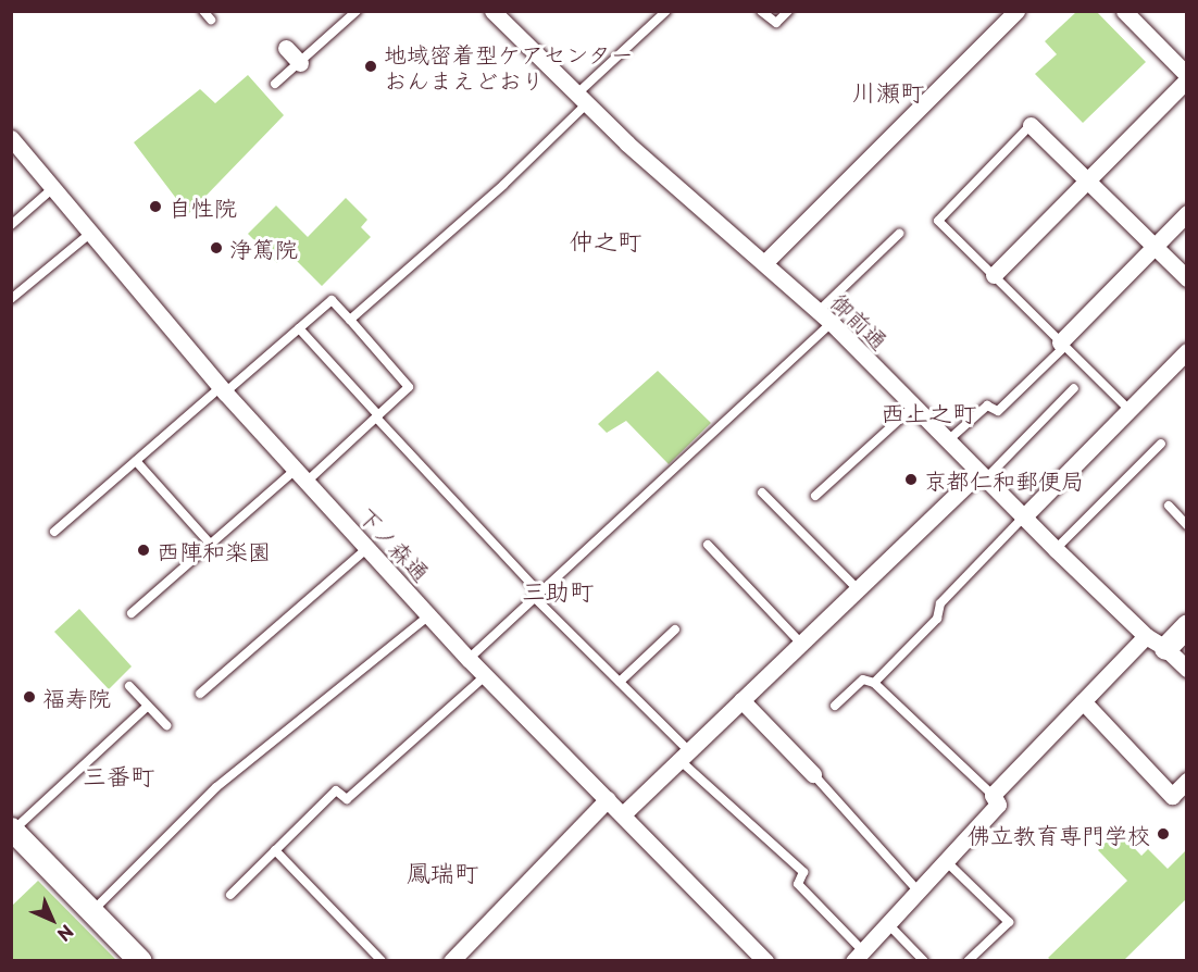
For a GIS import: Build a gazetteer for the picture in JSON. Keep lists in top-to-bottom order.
{
  "streets": {
    "street": ["御前通", "下ノ森通"]
  },
  "districts": [
    "川瀬町",
    "仲之町",
    "西上之町",
    "三助町",
    "三番町",
    "鳳瑞町"
  ],
  "places": [
    "地域密着型ケアセンター おんまえどおり",
    "自性院",
    "浄篤院",
    "京都仁和郵便局",
    "西陣和楽園",
    "福寿院",
    "佛立教育専門学校"
  ],
  "north": "bottom right"
}
